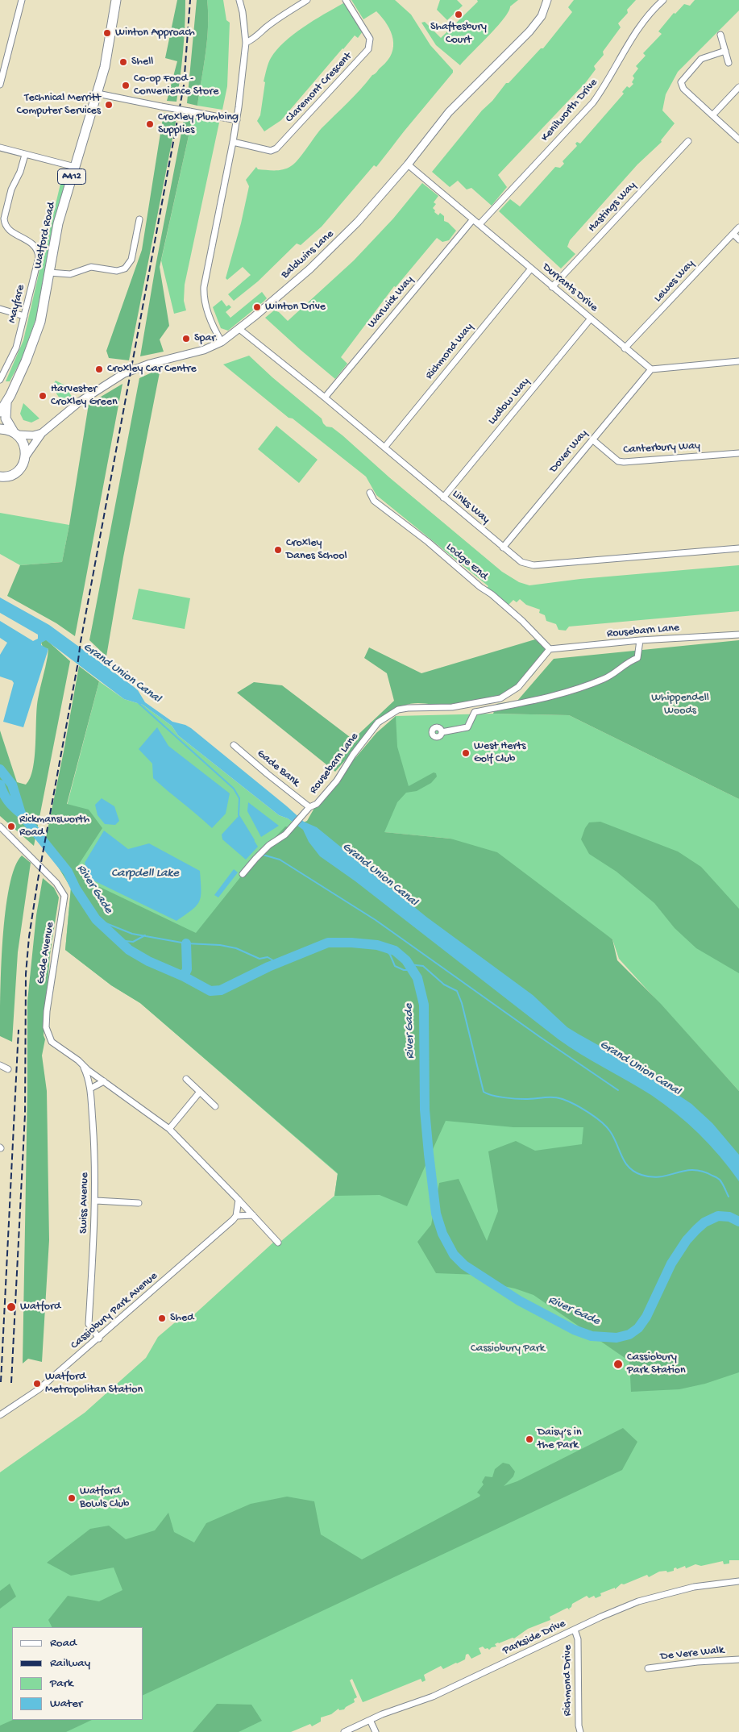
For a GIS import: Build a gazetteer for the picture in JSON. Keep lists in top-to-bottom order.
{
  "streets": {
    "main road": ["A412", "Watford Road"],
    "street": [
      "Claremont Crescent",
      "Kenilworth Drive",
      "Hastings Way",
      "Baldwins Lane",
      "Lewes Way",
      "Durrants Drive",
      "Warwick Way",
      "Mayfare",
      "Richmond Way",
      "Ludlow Way",
      "Canterbury Way",
      "Dover Way",
      "Links Way",
      "Lodge End",
      "Rousebarn Lane",
      "Gade Bank",
      "Gade Avenue",
      "Swiss Avenue",
      "Cassiobury Park Avenue",
      "Parkside Drive",
      "De Vere Walk",
      "Richmond Drive"
    ]
  },
  "crossings": [
    ["Kenilworth Drive", "Durrants Drive"],
    ["Hastings Way", "Durrants Drive"],
    ["Baldwins Lane", "Durrants Drive"],
    ["Baldwins Lane", "Links Way"],
    ["Lewes Way", "Durrants Drive"],
    ["Durrants Drive", "Warwick Way"],
    ["Durrants Drive", "Richmond Way"],
    ["Durrants Drive", "Ludlow Way"],
    ["Durrants Drive", "Dover Way"],
    ["Warwick Way", "Links Way"],
    ["Richmond Way", "Links Way"],
    ["Ludlow Way", "Links Way"],
    ["Canterbury Way", "Dover Way"],
    ["Dover Way", "Links Way"],
    ["Lodge End", "Rousebarn Lane"],
    ["Rousebarn Lane", "Gade Bank"],
    ["Gade Avenue", "Swiss Avenue"],
    ["Swiss Avenue", "Cassiobury Park Avenue"],
    ["Parkside Drive", "Richmond Drive"]
  ],
  "water": ["Grand Union Canal", "Carpdell Lake", "River Gade"],
  "parks": ["Whippendell Woods", "Cassiobury Park"],
  "places": [
    "Shaftesbury Court",
    "Winton Approach",
    "Shell",
    "Co-op Food - Convenience Store",
    "Technical Merritt Computer Services",
    "Croxley Plumbing Supplies",
    "Winton Drive",
    "Spar",
    "Croxley Car Centre",
    "Harvester Croxley Green",
    "Croxley Danes School",
    "West Herts Golf Club",
    "Rickmansworth Road",
    "Watford",
    "Shed",
    "Cassiobury Park Station",
    "Watford Metropolitan Station",
    "Daisy’s in the Park",
    "Watford Bowls Club"
  ],
  "legend": [
    "Road",
    "Railway",
    "Park",
    "Water"
  ]
}
